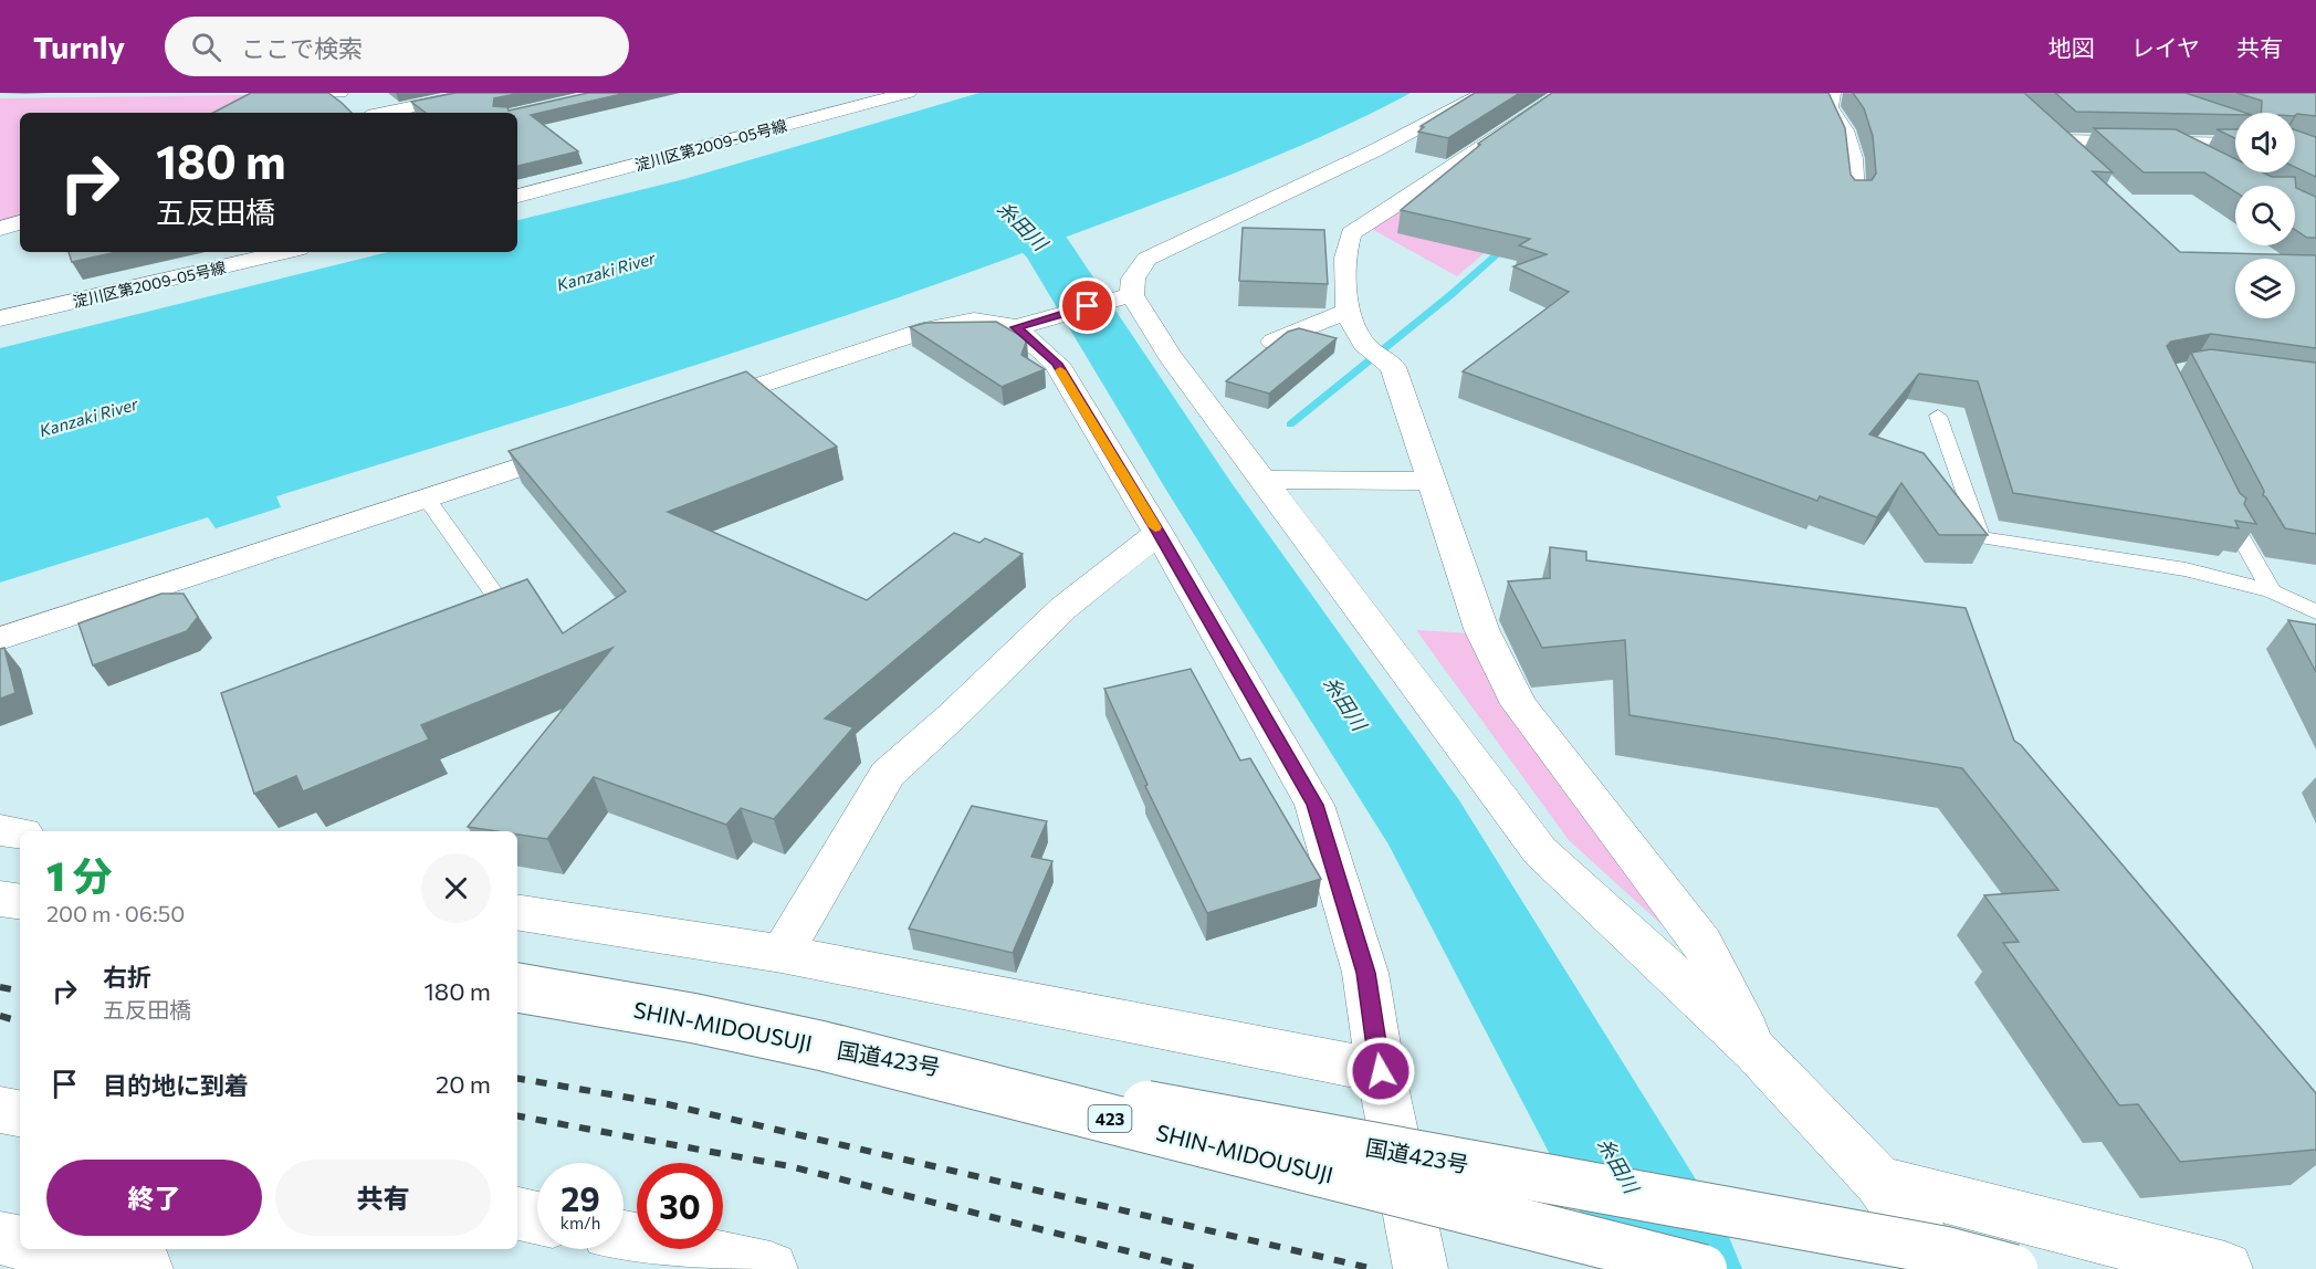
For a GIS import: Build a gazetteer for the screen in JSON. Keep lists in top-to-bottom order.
{
  "streets": {
    "main road": [
      "淀川区第2009-05号線",
      "SHIN-MIDOUSUJI",
      "国道423号",
      "423"
    ]
  },
  "crossings": [
    ["SHIN-MIDOUSUJI", "国道423号"]
  ],
  "water": ["糸田川", "Kanzaki River"],
  "page": {
    "header": "Turnly",
    "search": "ここで検索",
    "nav": ["地図", "レイヤ", "共有"],
    "turn": ["180 m", "五反田橋"],
    "heading": ["1 分", "200 m · 06:50"],
    "list": [
      {
        "name": "右折",
        "note": "五反田橋",
        "value": "180 m"
      },
      {
        "name": "目的地に到着",
        "value": "20 m"
      }
    ],
    "buttons": ["終了", "共有"],
    "speed": "29 km/h",
    "limit": "30"
  }
}
